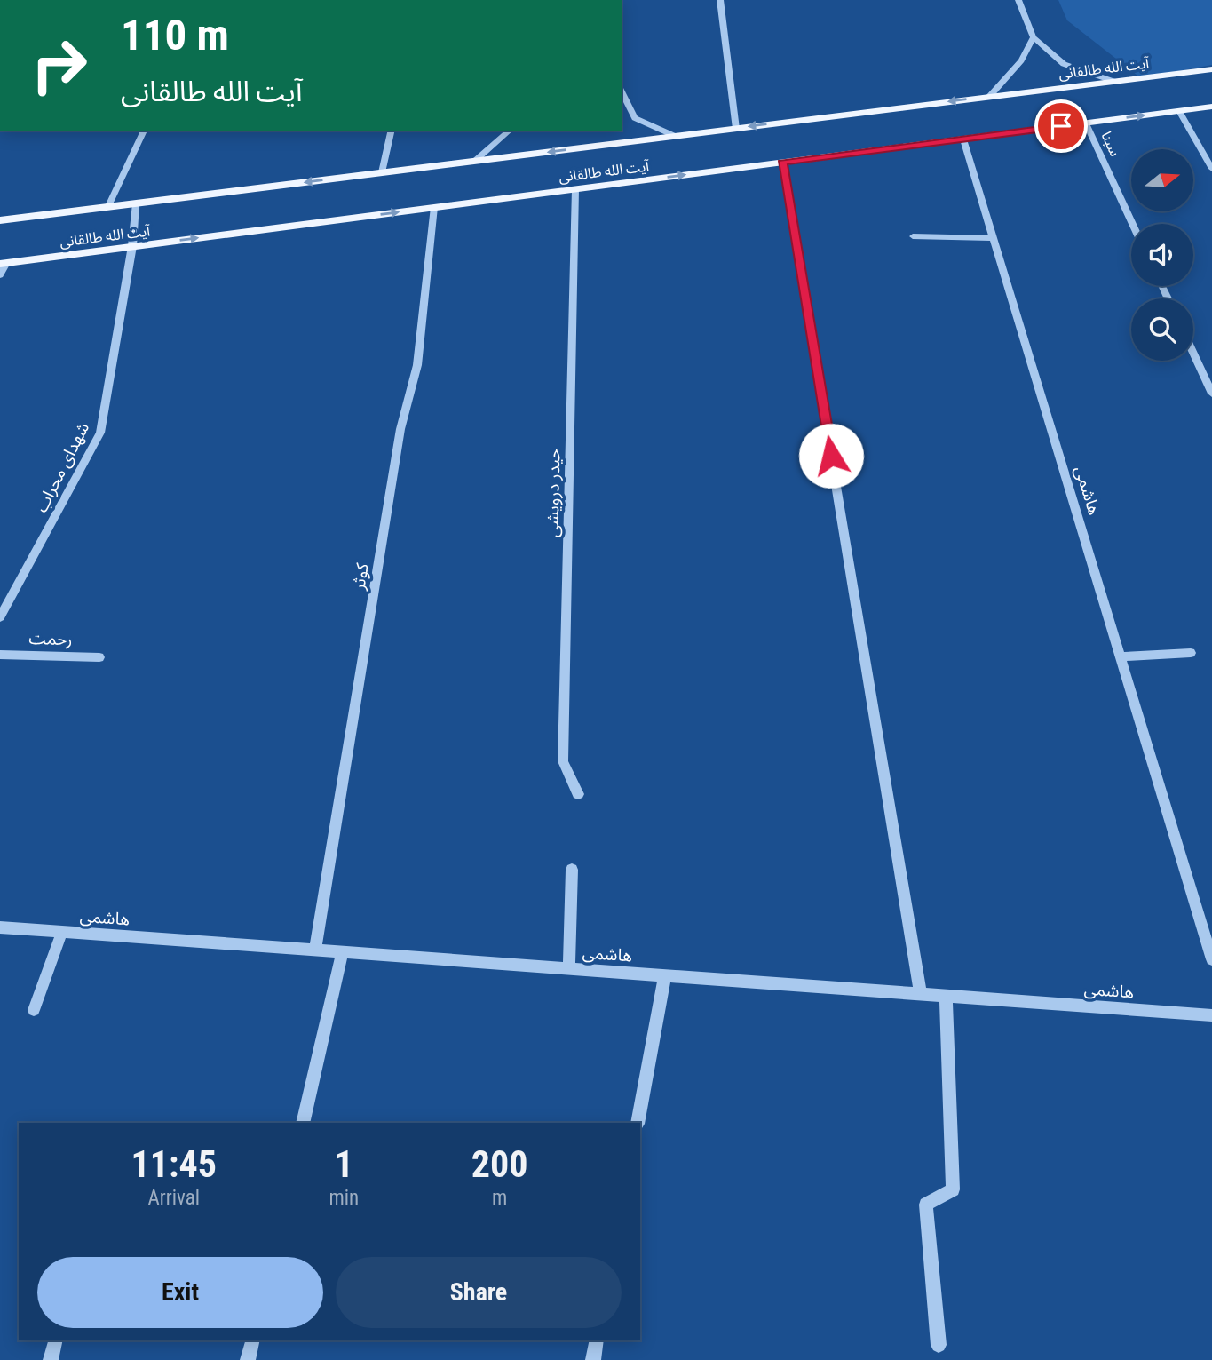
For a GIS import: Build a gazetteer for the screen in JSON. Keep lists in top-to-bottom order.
{
  "streets": {
    "main road": ["آیت الله طالقانی"],
    "street": [
      "سینا",
      "شهدای محراب",
      "هاشمی",
      "حیدر درویشی",
      "کوثر",
      "رحمت"
    ]
  },
  "crossings": [
    ["آیت الله طالقانی", "سینا"],
    ["آیت الله طالقانی", "شهدای محراب"],
    ["آیت الله طالقانی", "هاشمی"],
    ["آیت الله طالقانی", "حیدر درویشی"],
    ["آیت الله طالقانی", "کوثر"],
    ["هاشمی", "کوثر"]
  ],
  "north": "right",
  "page": {
    "turn": ["110 m", "آیت الله طالقانی"],
    "eta": [
      "11:45",
      "Arrival",
      "1",
      "min",
      "200",
      "m"
    ],
    "buttons": ["Exit", "Share"]
  }
}
